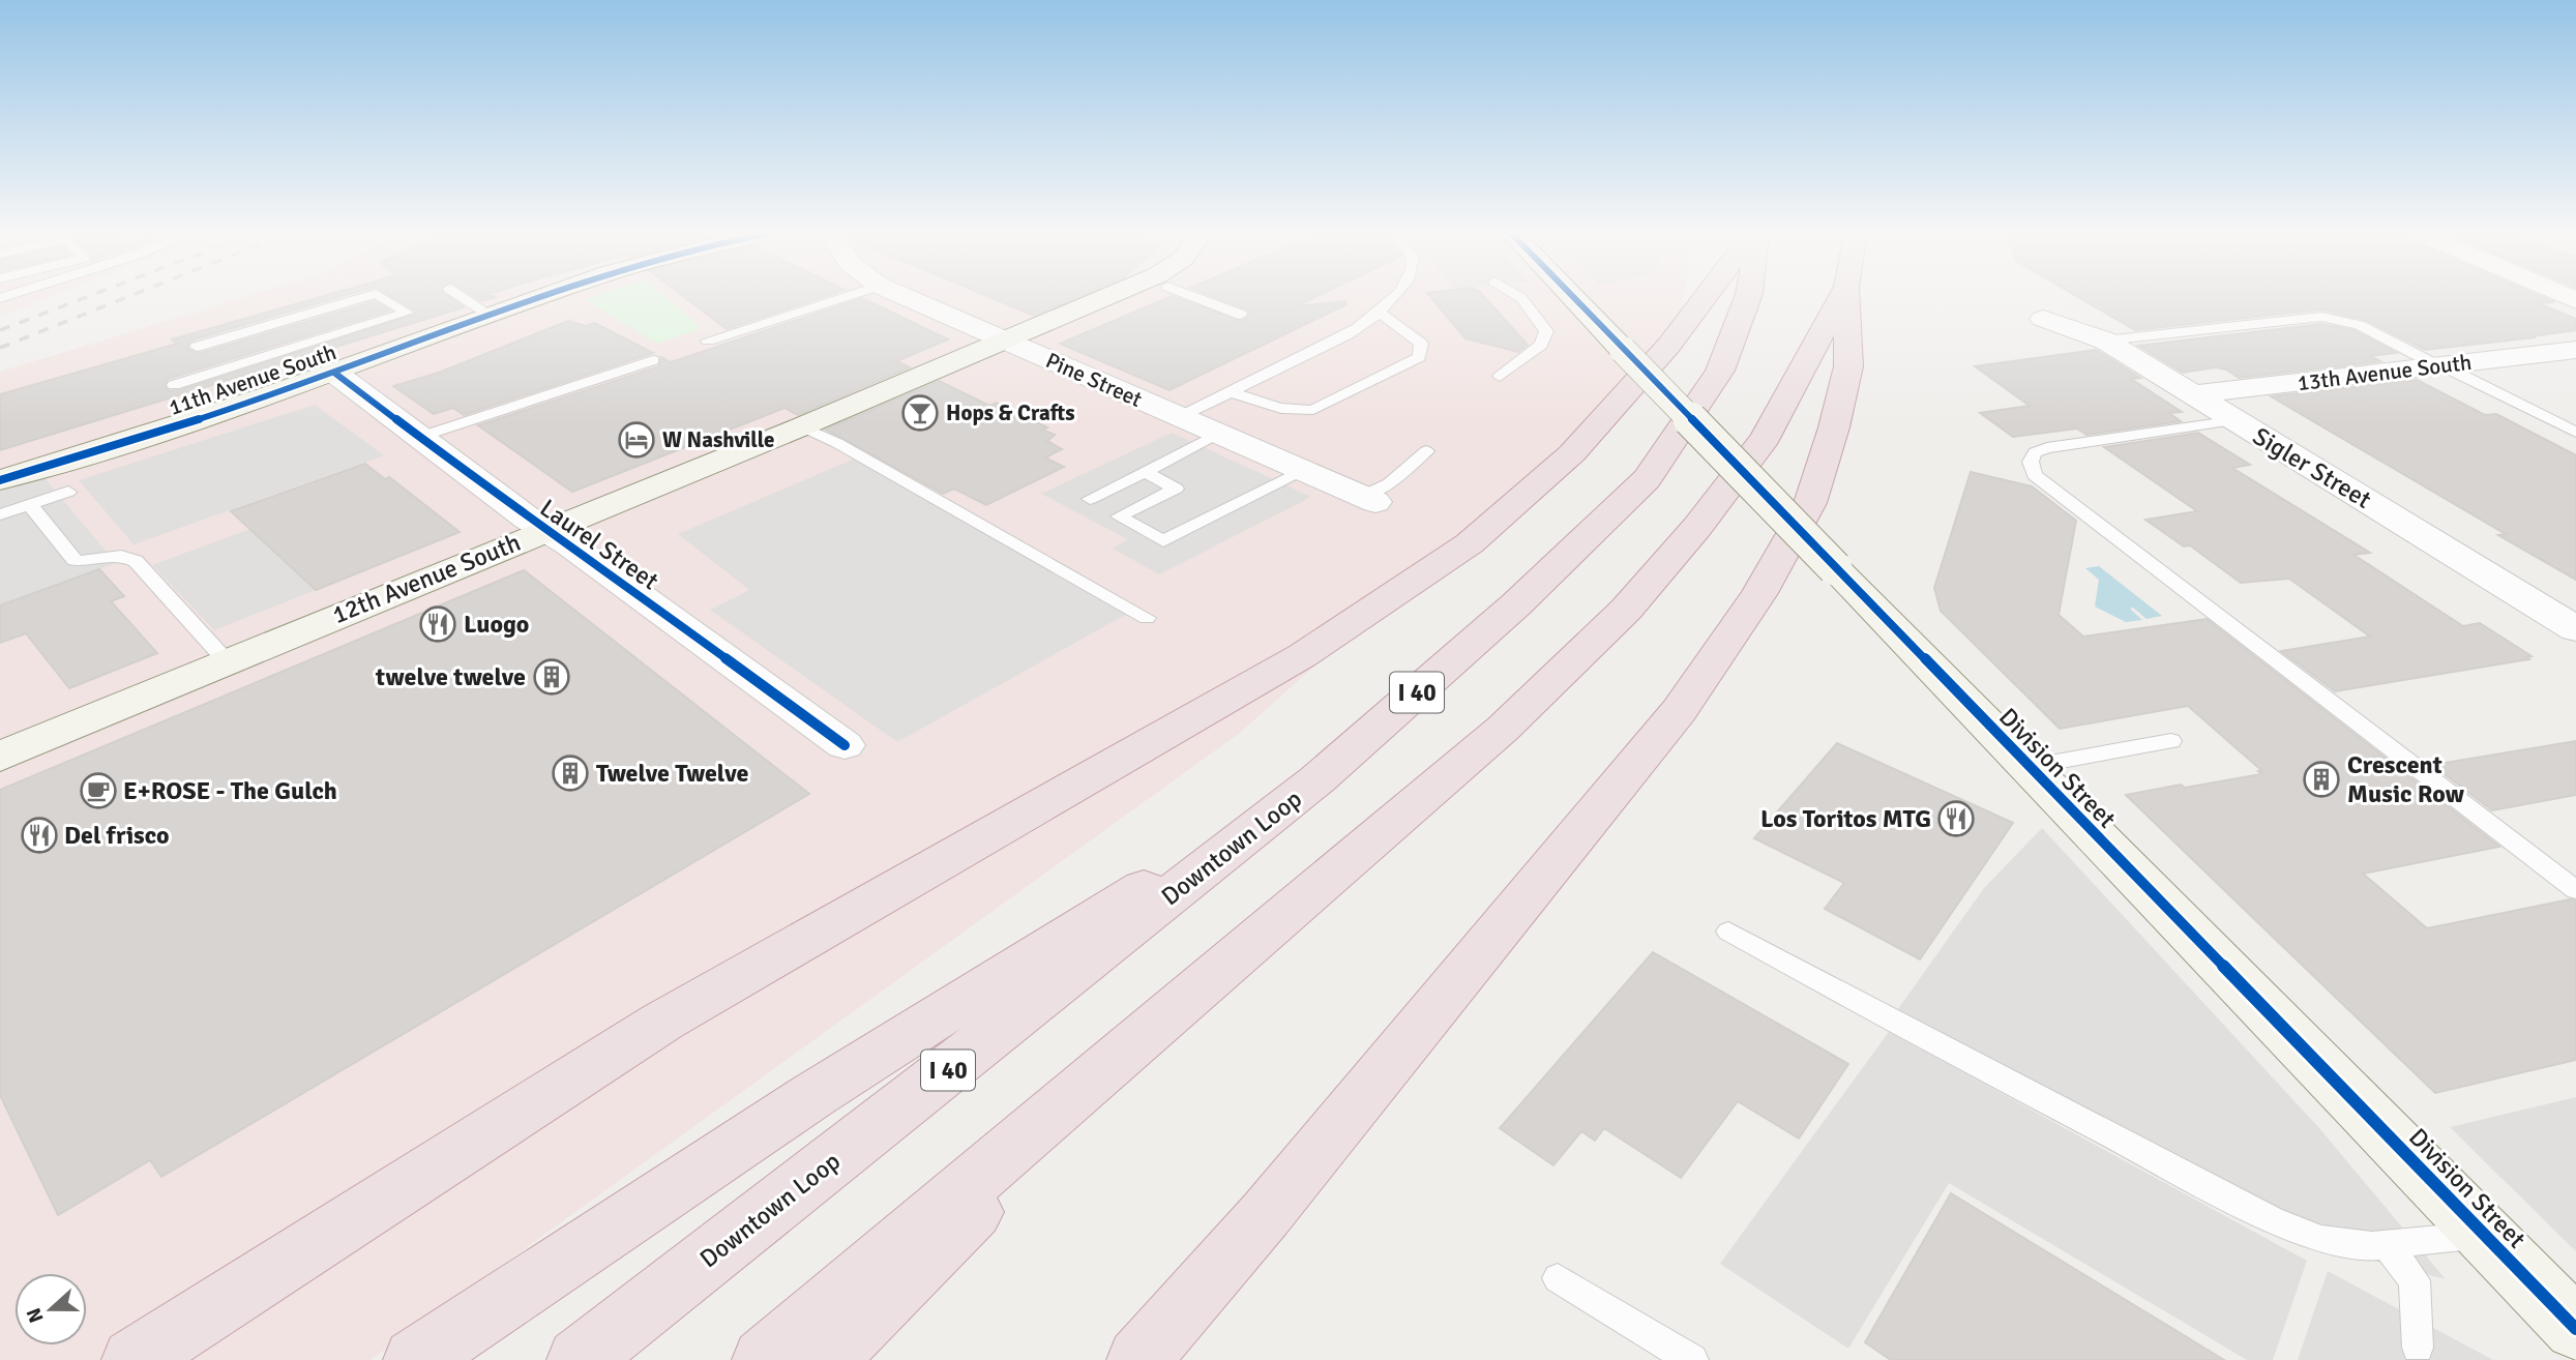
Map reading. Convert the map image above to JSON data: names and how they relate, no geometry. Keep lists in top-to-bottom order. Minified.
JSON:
{"streets":{"highway":["I 40","Downtown Loop"],"main road":["11th Avenue South","12th Avenue South","Division Street"],"street":["13th Avenue South","Pine Street","Sigler Street","Laurel Street"]},"crossings":[["13th Avenue South","Sigler Street"],["11th Avenue South","Laurel Street"],["Pine Street","12th Avenue South"],["Laurel Street","12th Avenue South"]],"places":{"bar":["Hops & Crafts"],"hotel":["W Nashville"],"restaurant":["Luogo","Los Toritos MTG","Del frisco"],"building":["twelve twelve","Twelve Twelve","Crescent Music Row"],"cafe":["E+ROSE - The Gulch"]},"north":"left"}
